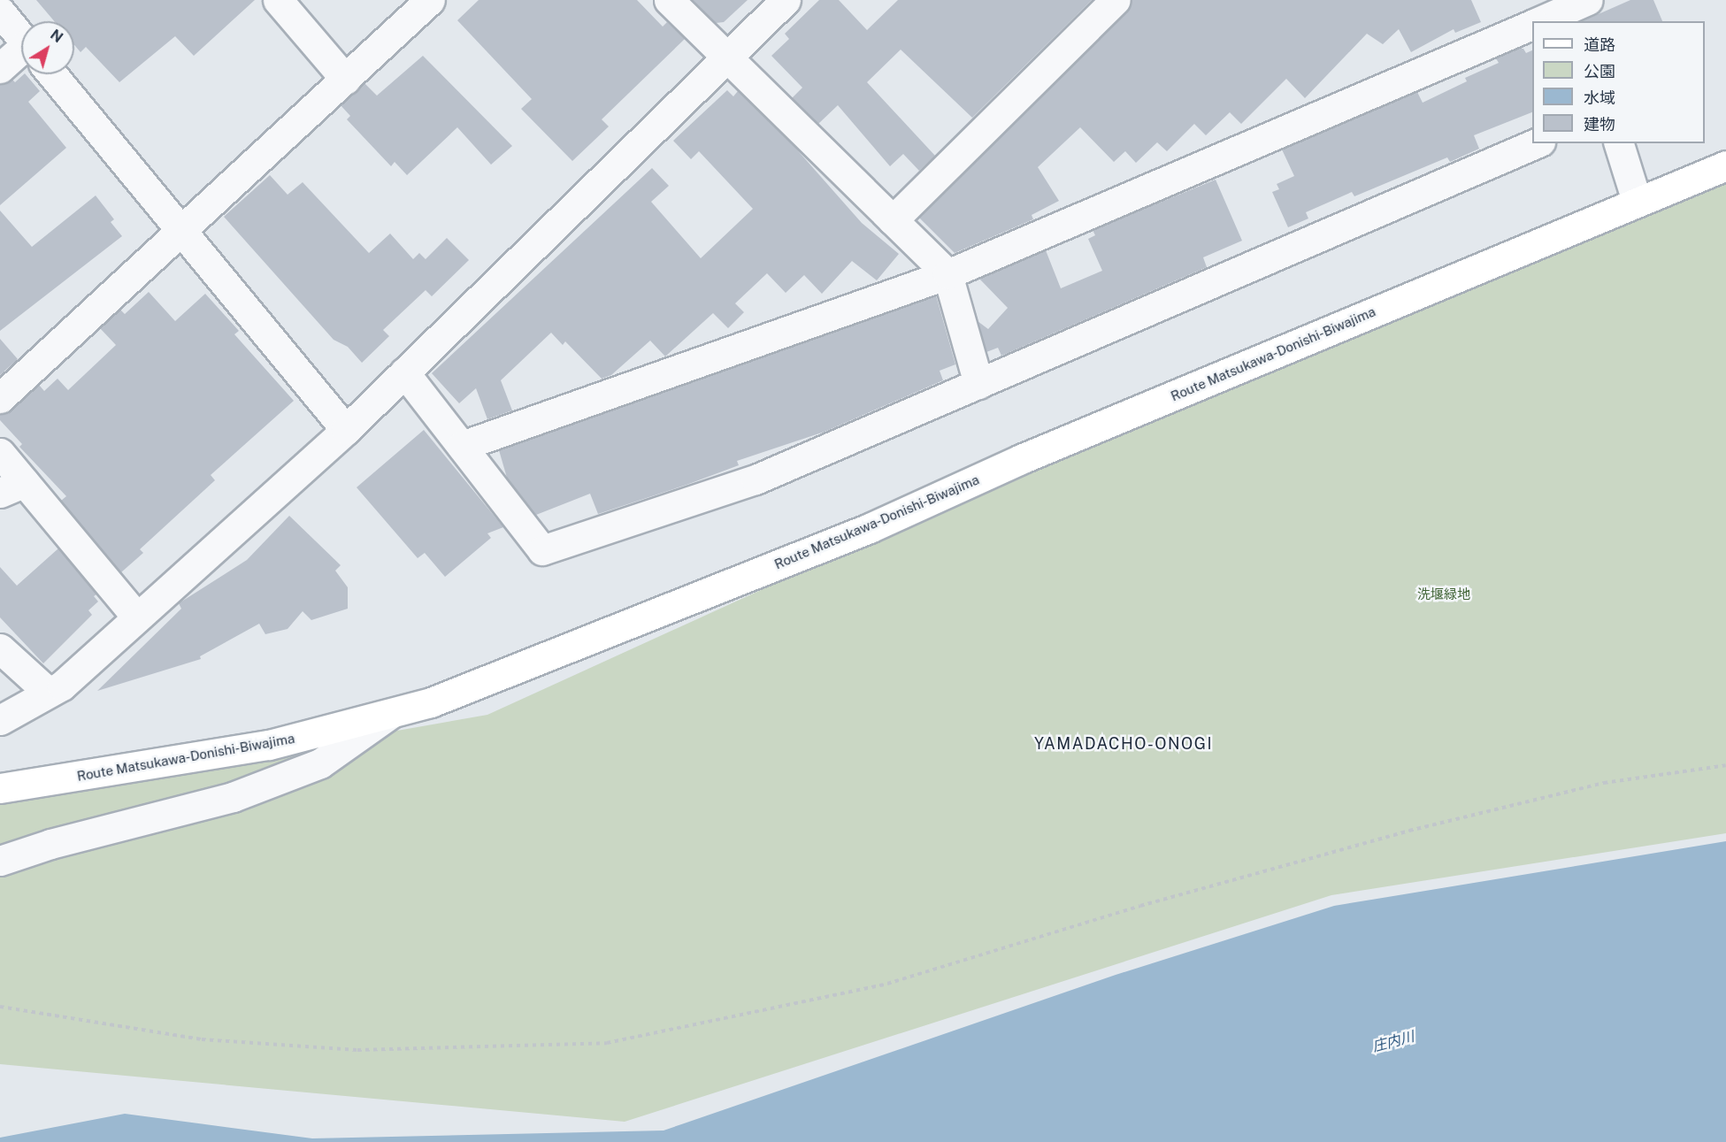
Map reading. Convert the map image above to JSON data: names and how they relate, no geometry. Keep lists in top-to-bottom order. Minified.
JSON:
{"streets":{"main road":["Route Matsukawa-Donishi-Biwajima"]},"districts":["YAMADACHO-ONOGI"],"water":["庄内川"],"parks":["洗堰緑地"],"legend":["道路","公園","水域","建物"],"north":"top right"}
